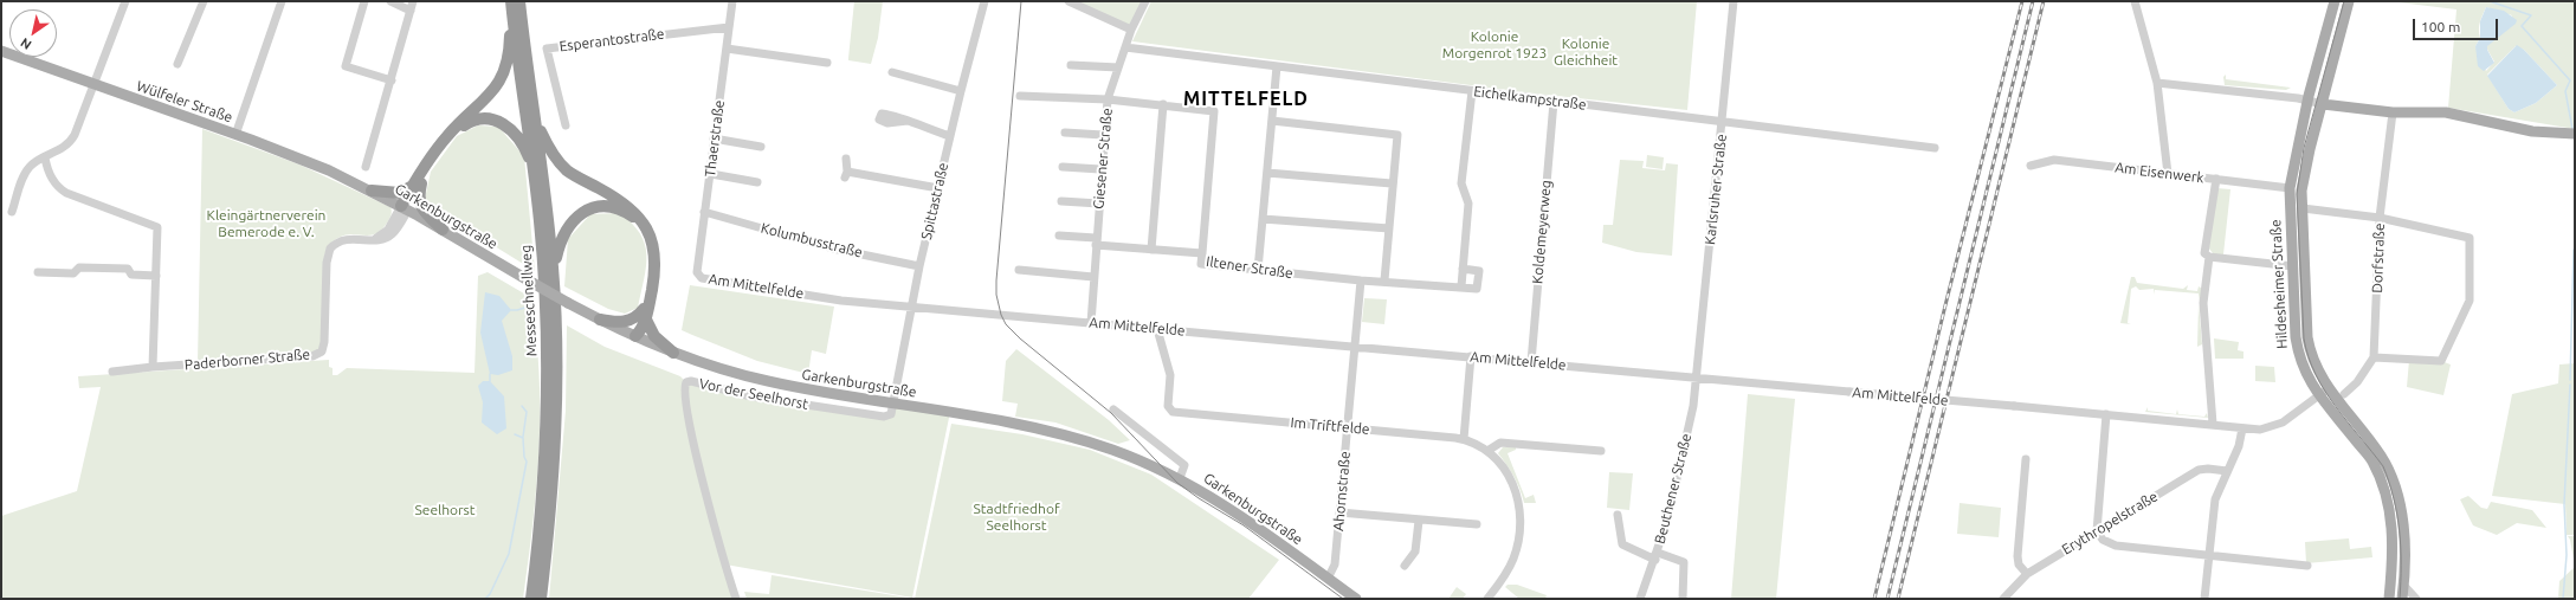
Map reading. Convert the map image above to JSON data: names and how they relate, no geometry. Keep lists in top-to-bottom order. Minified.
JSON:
{"streets":{"highway":["Messeschnellweg"],"main road":["Wülfeler Straße","Garkenburgstraße","Hildesheimer Straße"],"street":["Esperantostraße","Eichelkampstraße","Thaerstraße","Giesener Straße","Am Eisenwerk","Karlsruher Straße","Spittastraße","Koldemeyerweg","Kolumbusstraße","Dorfstraße","Iltener Straße","Am Mittelfelde","Paderborner Straße","Vor der Seelhorst","Im Triftfelde","Beuthener Straße","Ahornstraße","Erythropelstraße"]},"crossings":[["Esperantostraße","Thaerstraße"],["Eichelkampstraße","Giesener Straße"],["Eichelkampstraße","Karlsruher Straße"],["Eichelkampstraße","Koldemeyerweg"],["Wülfeler Straße","Garkenburgstraße"],["Thaerstraße","Kolumbusstraße"],["Thaerstraße","Am Mittelfelde"],["Giesener Straße","Iltener Straße"],["Giesener Straße","Am Mittelfelde"],["Am Eisenwerk","Hildesheimer Straße"],["Karlsruher Straße","Am Mittelfelde"],["Karlsruher Straße","Beuthener Straße"],["Spittastraße","Garkenburgstraße"],["Spittastraße","Kolumbusstraße"],["Spittastraße","Am Mittelfelde"],["Spittastraße","Vor der Seelhorst"],["Garkenburgstraße","Paderborner Straße"],["Garkenburgstraße","Vor der Seelhorst"],["Garkenburgstraße","Ahornstraße"],["Koldemeyerweg","Am Mittelfelde"],["Iltener Straße","Ahornstraße"],["Hildesheimer Straße","Am Mittelfelde"],["Am Mittelfelde","Im Triftfelde"],["Am Mittelfelde","Beuthener Straße"],["Am Mittelfelde","Ahornstraße"],["Im Triftfelde","Ahornstraße"]],"districts":["MITTELFELD"],"parks":["Kolonie Morgenrot 1923","Kolonie Gleichheit","Kleingärtnerverein Bemerode e. V.","Stadtfriedhof Seelhorst","Seelhorst"],"scale_bar":"100 m","north":"bottom left"}
